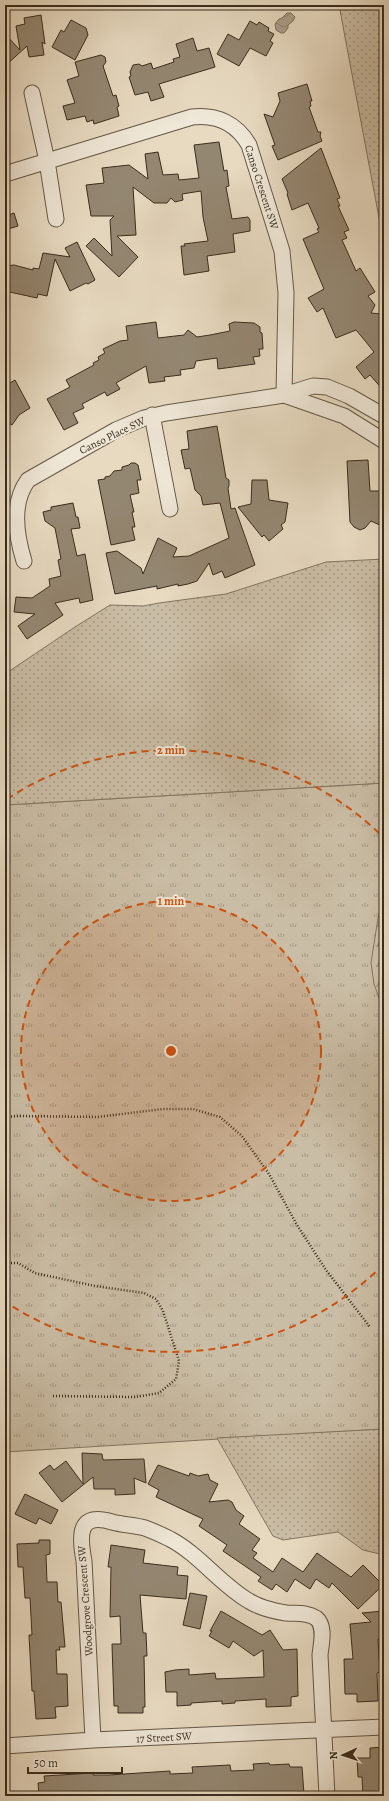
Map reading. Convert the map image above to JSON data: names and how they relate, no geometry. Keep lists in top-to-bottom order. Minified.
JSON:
{"streets":{"street":["Canso Crescent SW","Canso Place SW","Woodgrove Crescent SW","17 Street SW"]},"crossings":[["Canso Crescent SW","Canso Place SW"],["Woodgrove Crescent SW","17 Street SW"]],"scale_bar":"50 m","north":"left","rings":["2 min","1 min"]}
